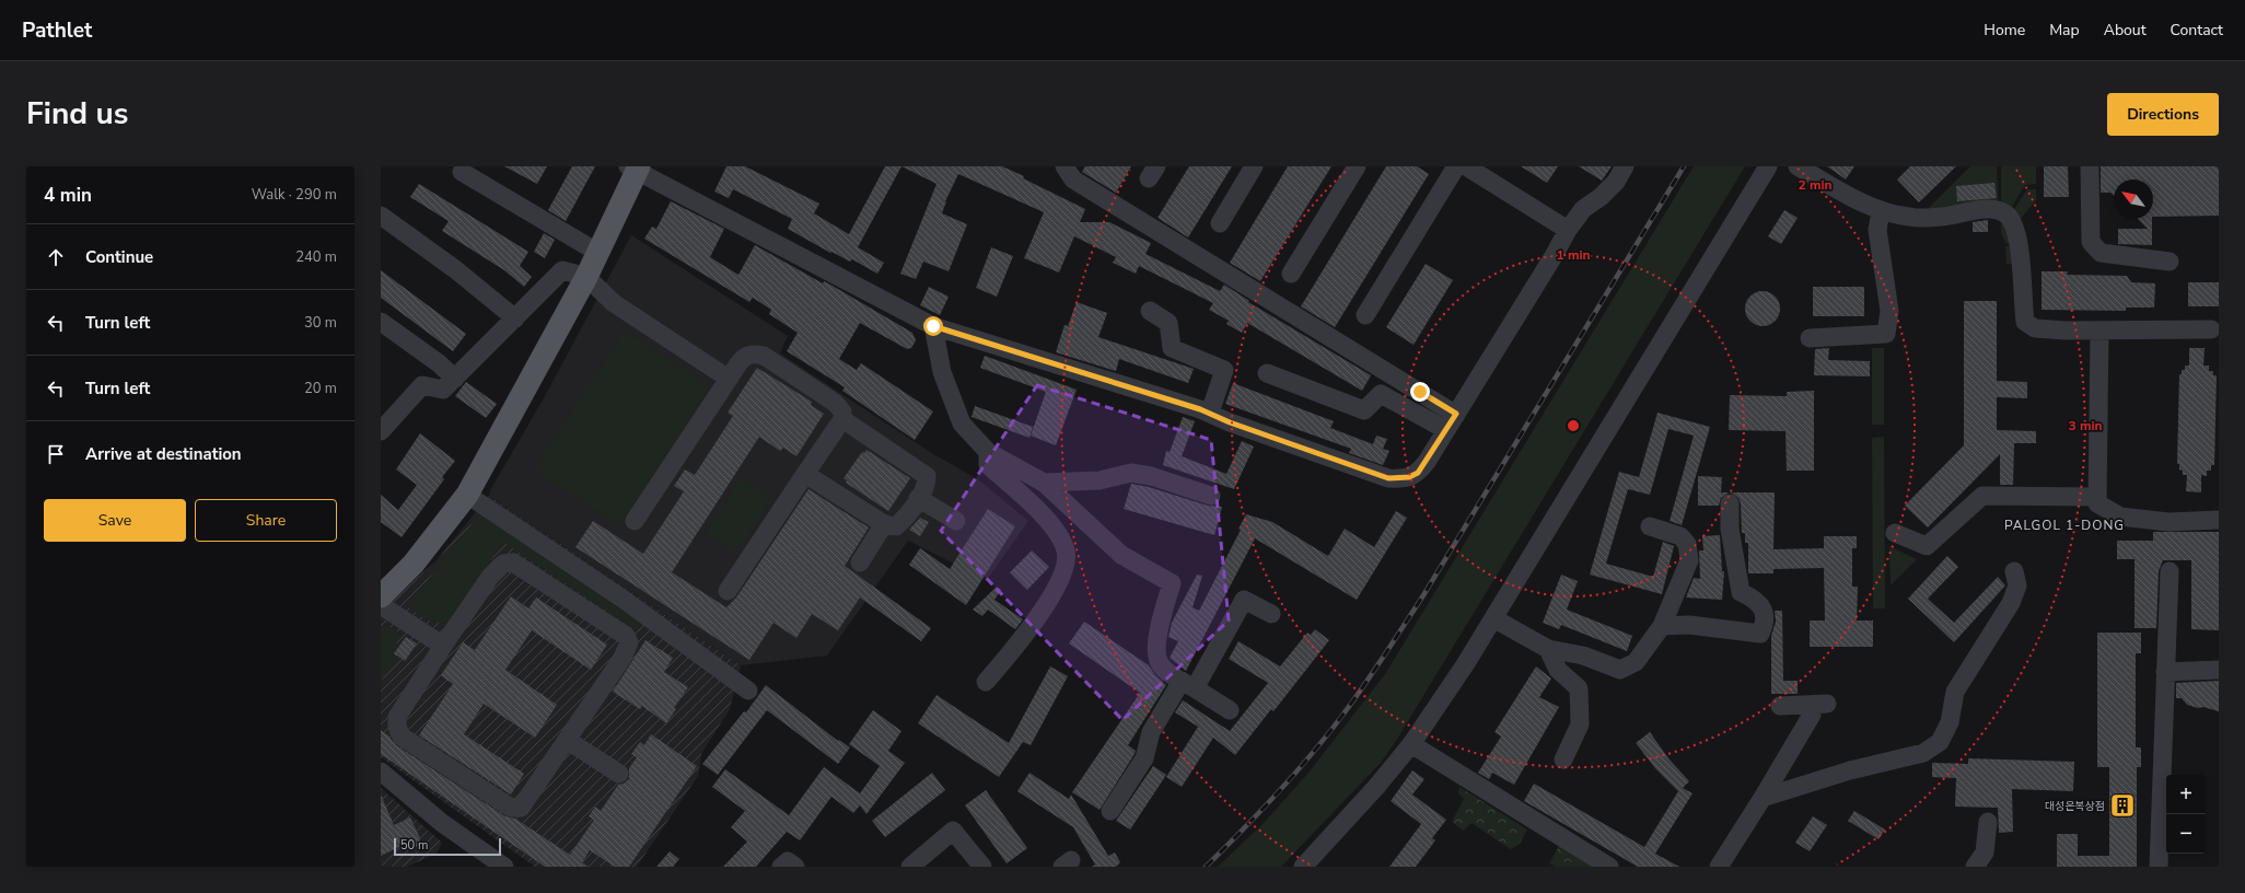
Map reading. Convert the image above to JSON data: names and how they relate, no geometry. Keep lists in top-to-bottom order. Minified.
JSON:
{"districts":["PALGOL 1-DONG"],"places":{"building":["대성은복상점"]},"scale_bar":"50 m","north":"top left","page":{"header":"Pathlet","nav":["Home","Map","About","Contact"],"title":"Find us","buttons":["Directions",["Save","Share"]],"heading":["4 min","Walk · 290 m"],"list":[["Continue","240 m"],["Turn left","30 m"],["Turn left","20 m"],"Arrive at destination"],"map_buttons":["+","−"],"scale":"50 m"},"rings":["2 min","1 min","3 min"]}
